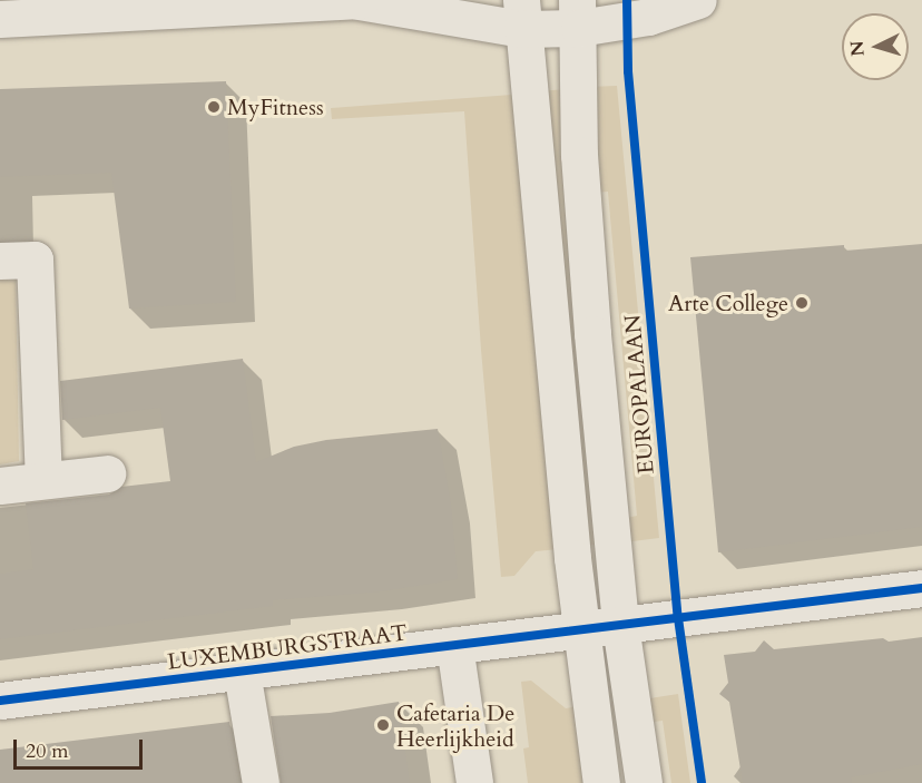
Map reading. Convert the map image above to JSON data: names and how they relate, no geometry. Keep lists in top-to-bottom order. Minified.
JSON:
{"streets":{"street":["EUROPALAAN","LUXEMBURGSTRAAT"]},"crossings":[["EUROPALAAN","LUXEMBURGSTRAAT"]],"places":["MyFitness","Arte College","Cafetaria De Heerlijkheid"],"scale_bar":"20 m","north":"left"}
